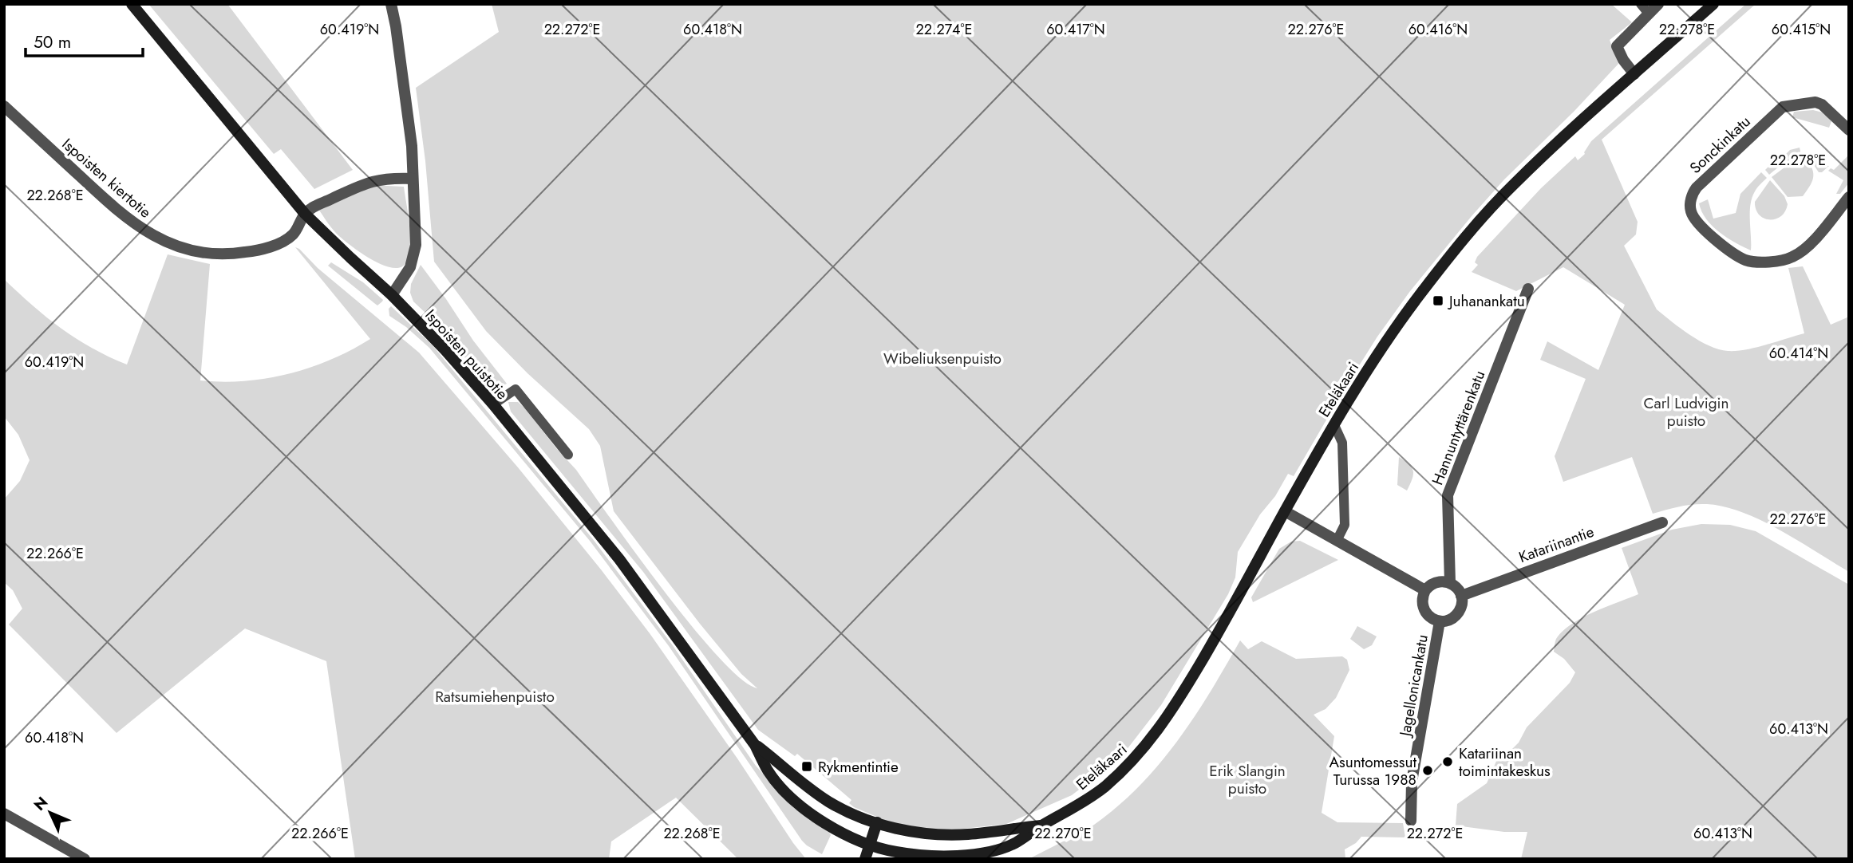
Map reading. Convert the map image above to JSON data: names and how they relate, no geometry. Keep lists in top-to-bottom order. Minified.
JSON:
{"streets":{"main road":["Ispoisten puistotie","Eteläkaari"],"street":["Sonckinkatu","Ispoisten kiertotie","Hannuntyttärenkatu","Katariinantie","Jagellonicankatu"]},"crossings":[["Ispoisten kiertotie","Ispoisten puistotie"],["Ispoisten puistotie","Eteläkaari"],["Hannuntyttärenkatu","Katariinantie"],["Hannuntyttärenkatu","Jagellonicankatu"],["Katariinantie","Jagellonicankatu"]],"parks":["Wibeliuksenpuisto","Carl Ludvigin puisto","Ratsumiehenpuisto","Erik Slangin puisto"],"places":{"transit":["Juhanankatu","Rykmentintie"],"other":["Katariinan toimintakeskus","Asuntomessut Turussa 1988"]},"scale_bar":"50 m","north":"top left","coordinates":["22.272°E","22.274°E","22.276°E","22.278°E","60.419°N","60.418°N","60.417°N","60.416°N","60.415°N","22.268°E","60.414°N","22.266°E","60.413°N","22.270°E"]}
